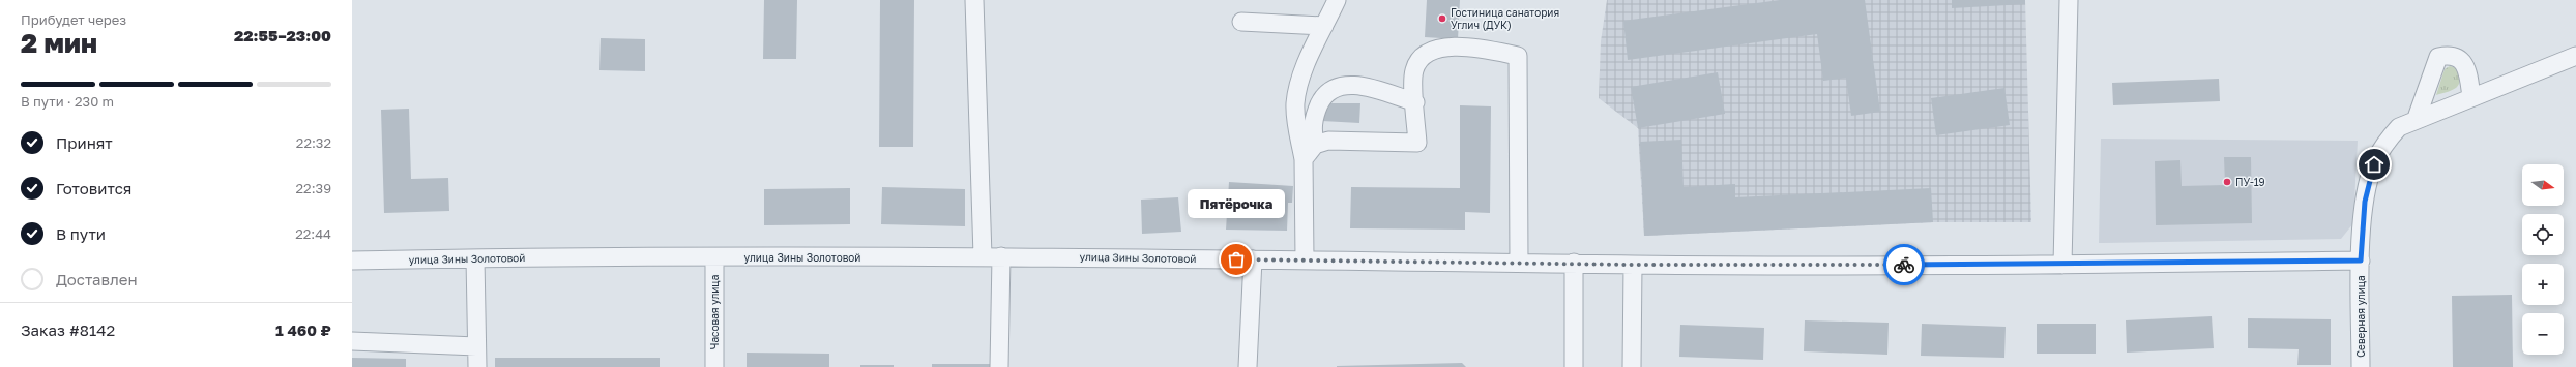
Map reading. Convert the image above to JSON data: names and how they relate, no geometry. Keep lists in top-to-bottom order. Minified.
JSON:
{"streets":{"street":["улица Зины Золотовой","Часовая улица","Северная улица"]},"crossings":[["улица Зины Золотовой","Часовая улица"],["улица Зины Золотовой","Северная улица"]],"places":["Гостиница санатория Углич (ДУК)","ПУ-19","Пятёрочка"],"north":"right","page":{"heading":["2 мин","Прибудет через","22:55–23:00"],"panel":["Заказ #8142","1 460 ₽"],"bar":"В пути · 230 m","list":[["Принят","22:32"],["Готовится","22:39"],["В пути","22:44"],"Доставлен"],"map_buttons":["+","−"],"bubble":"Пятёрочка"}}
